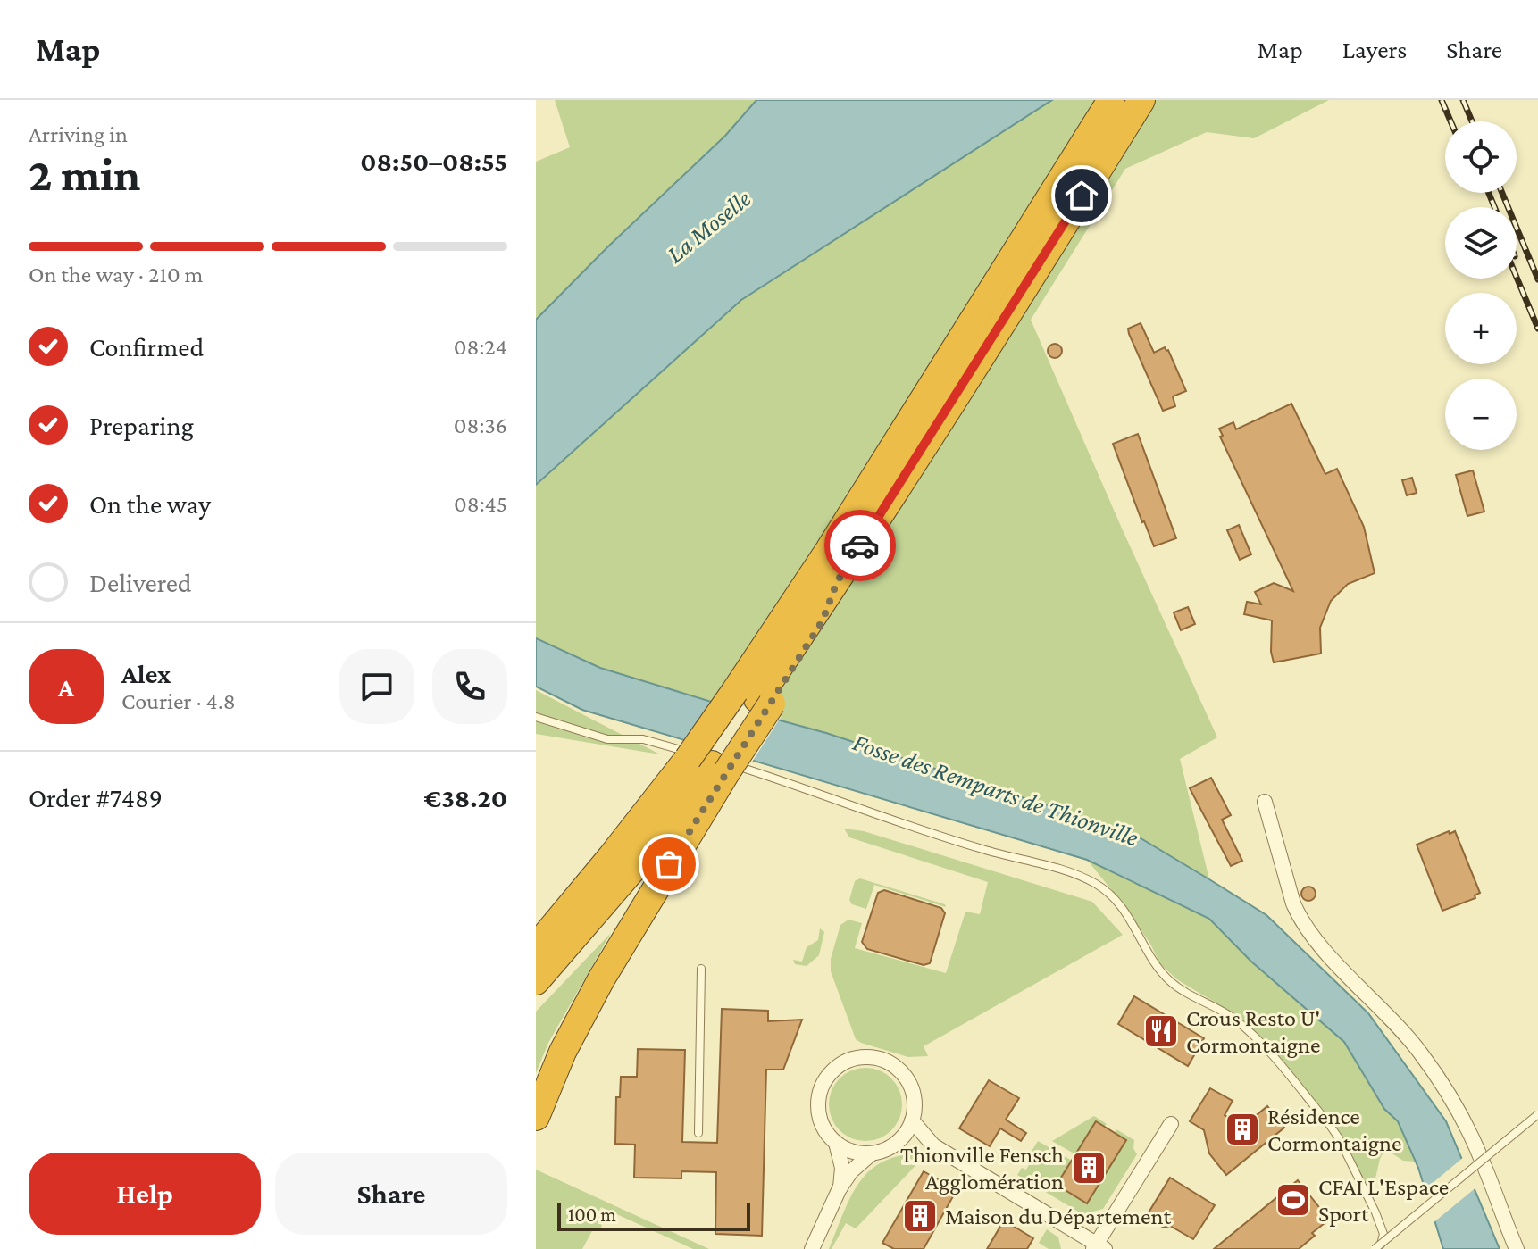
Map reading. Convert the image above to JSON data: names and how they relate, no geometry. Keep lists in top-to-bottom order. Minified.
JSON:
{"water":["La Moselle","Fosse des Remparts de Thionville"],"places":{"restaurant":["Crous Resto U' Cormontaigne"],"building":["Résidence Cormontaigne","Thionville Fensch Agglomération","Maison du Département"],"sports":["CFAI L'Espace Sport"]},"scale_bar":"100 m","page":{"header":"Map","nav":["Map","Layers","Share"],"heading":["2 min","Arriving in","08:50–08:55"],"panel":["Alex","Courier · 4.8","Order #7489","€38.20"],"map_buttons":["+","−"],"bar":"On the way · 210 m","list":[["Confirmed","08:24"],["Preparing","08:36"],["On the way","08:45"],"Delivered"],"round":"A","buttons":["Help","Share"],"scale":"100 m"}}
